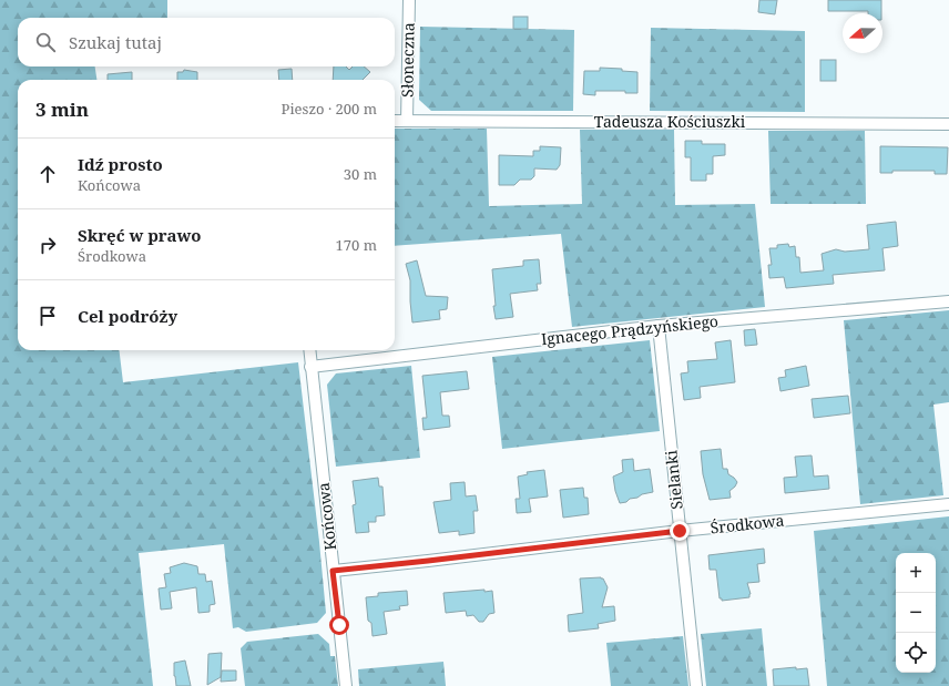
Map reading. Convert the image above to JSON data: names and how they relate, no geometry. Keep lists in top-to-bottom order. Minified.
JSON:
{"streets":{"street":["Słoneczna","Tadeusza Kościuszki","Ignacego Prądzyńskiego","Sielanki","Końcowa","Środkowa"]},"crossings":[["Słoneczna","Tadeusza Kościuszki"],["Ignacego Prądzyńskiego","Sielanki"],["Ignacego Prądzyńskiego","Końcowa"],["Sielanki","Środkowa"],["Końcowa","Środkowa"]],"north":"left","page":{"search":"Szukaj tutaj","heading":["3 min","Pieszo · 200 m"],"list":[["Idź prosto","Końcowa","30 m"],["Skręć w prawo","Środkowa","170 m"],"Cel podróży"],"map_buttons":["+","−"]}}
